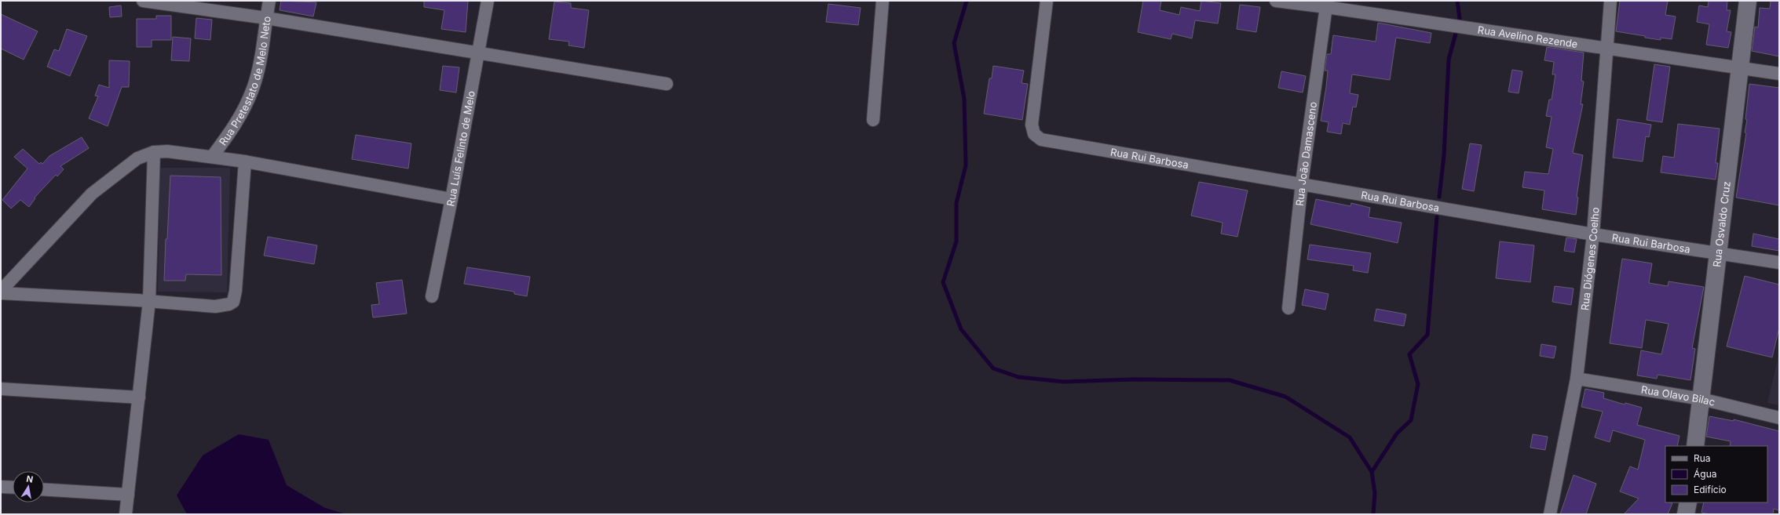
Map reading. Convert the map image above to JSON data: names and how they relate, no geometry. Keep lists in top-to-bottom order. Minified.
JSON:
{"streets":{"main road":["Rua Osvaldo Cruz"],"street":["Rua Avelino Rezende","Rua Pretestato de Melo Neto","Rua Luís Felinto de Melo","Rua João Damasceno","Rua Rui Barbosa","Rua Diógenes Coelho","Rua Olavo Bilac"]},"crossings":[["Rua Avelino Rezende","Rua João Damasceno"],["Rua Avelino Rezende","Rua Osvaldo Cruz"],["Rua Avelino Rezende","Rua Diógenes Coelho"],["Rua João Damasceno","Rua Rui Barbosa"],["Rua Rui Barbosa","Rua Osvaldo Cruz"],["Rua Rui Barbosa","Rua Diógenes Coelho"],["Rua Osvaldo Cruz","Rua Olavo Bilac"],["Rua Diógenes Coelho","Rua Olavo Bilac"]],"legend":["Rua","Água","Edifício"],"north":"top"}
